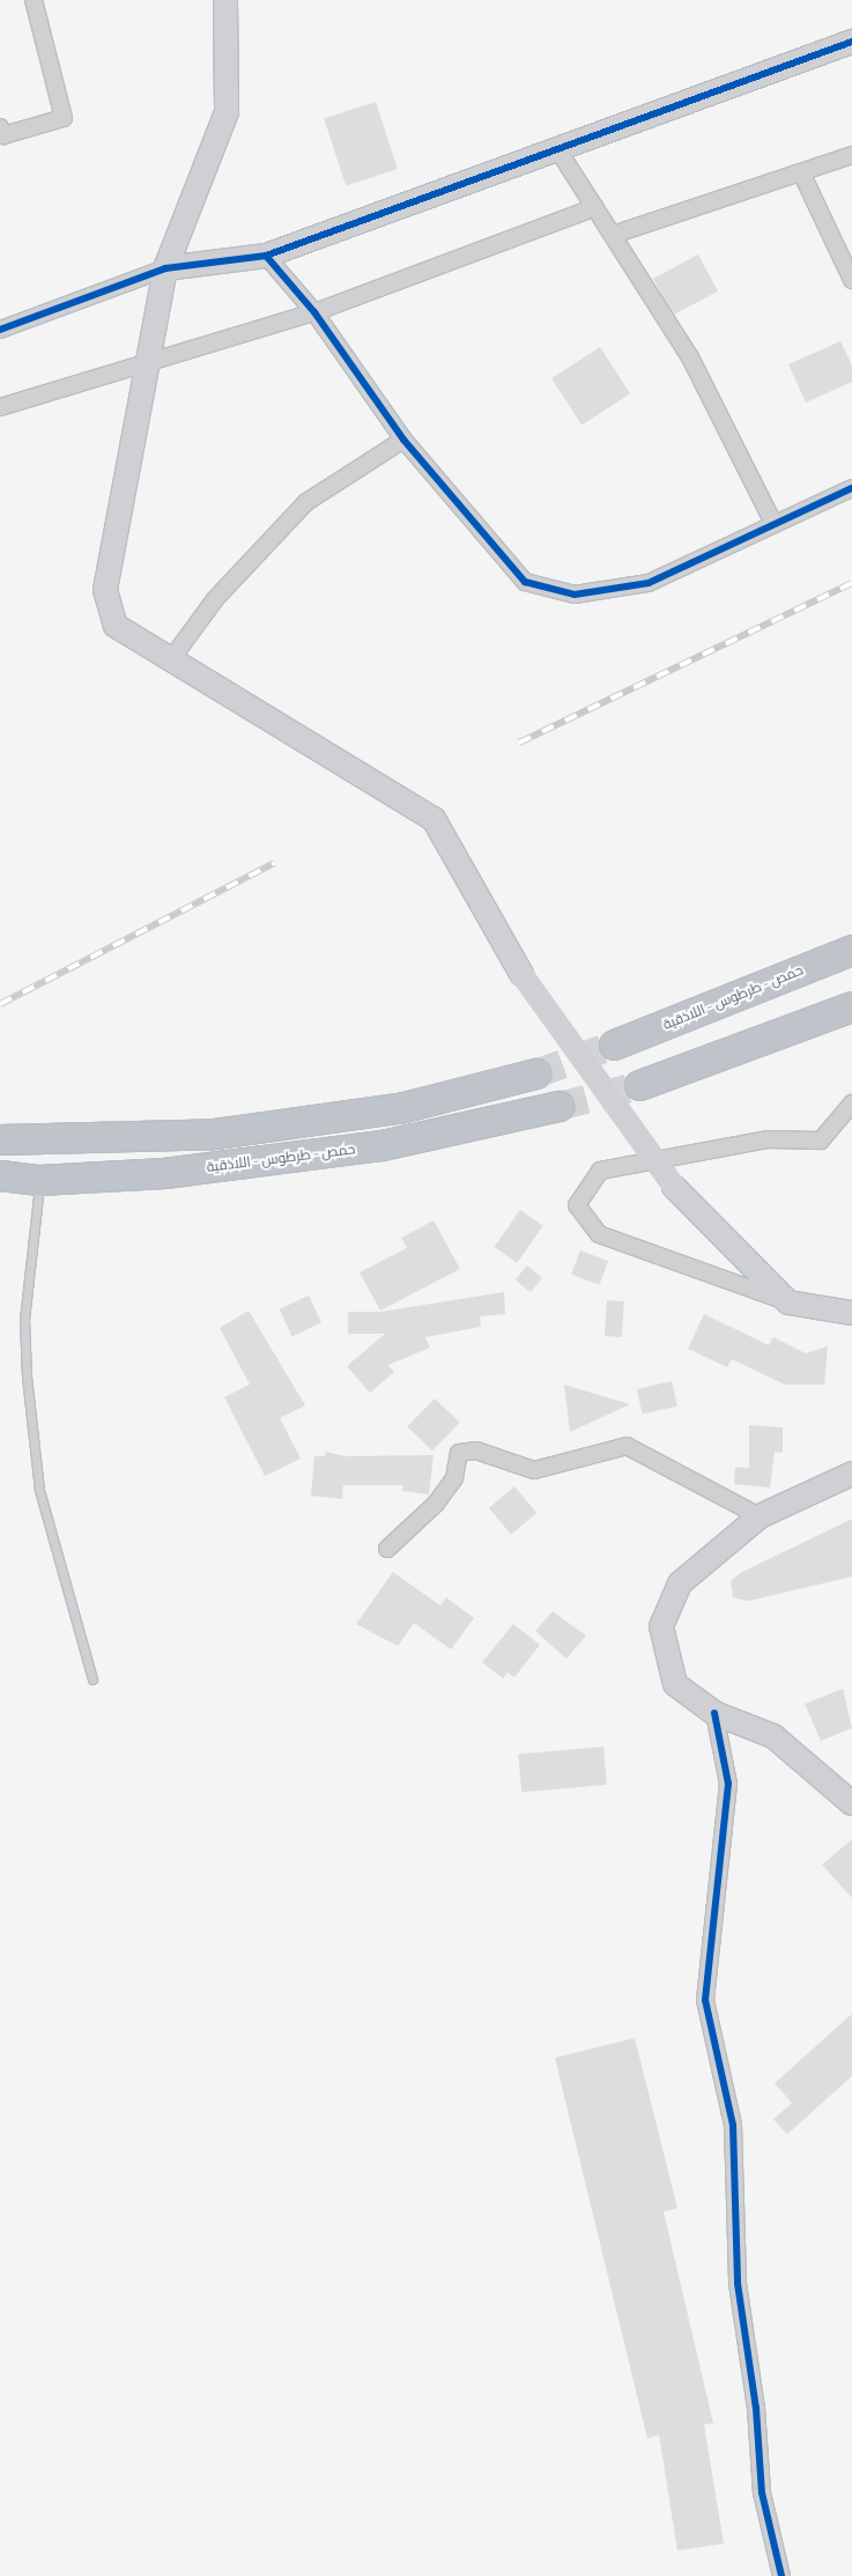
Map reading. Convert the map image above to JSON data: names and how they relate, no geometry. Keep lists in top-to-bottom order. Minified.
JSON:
{"streets":{"highway":["حمص - طرطوس - اللاذقية"]}}
